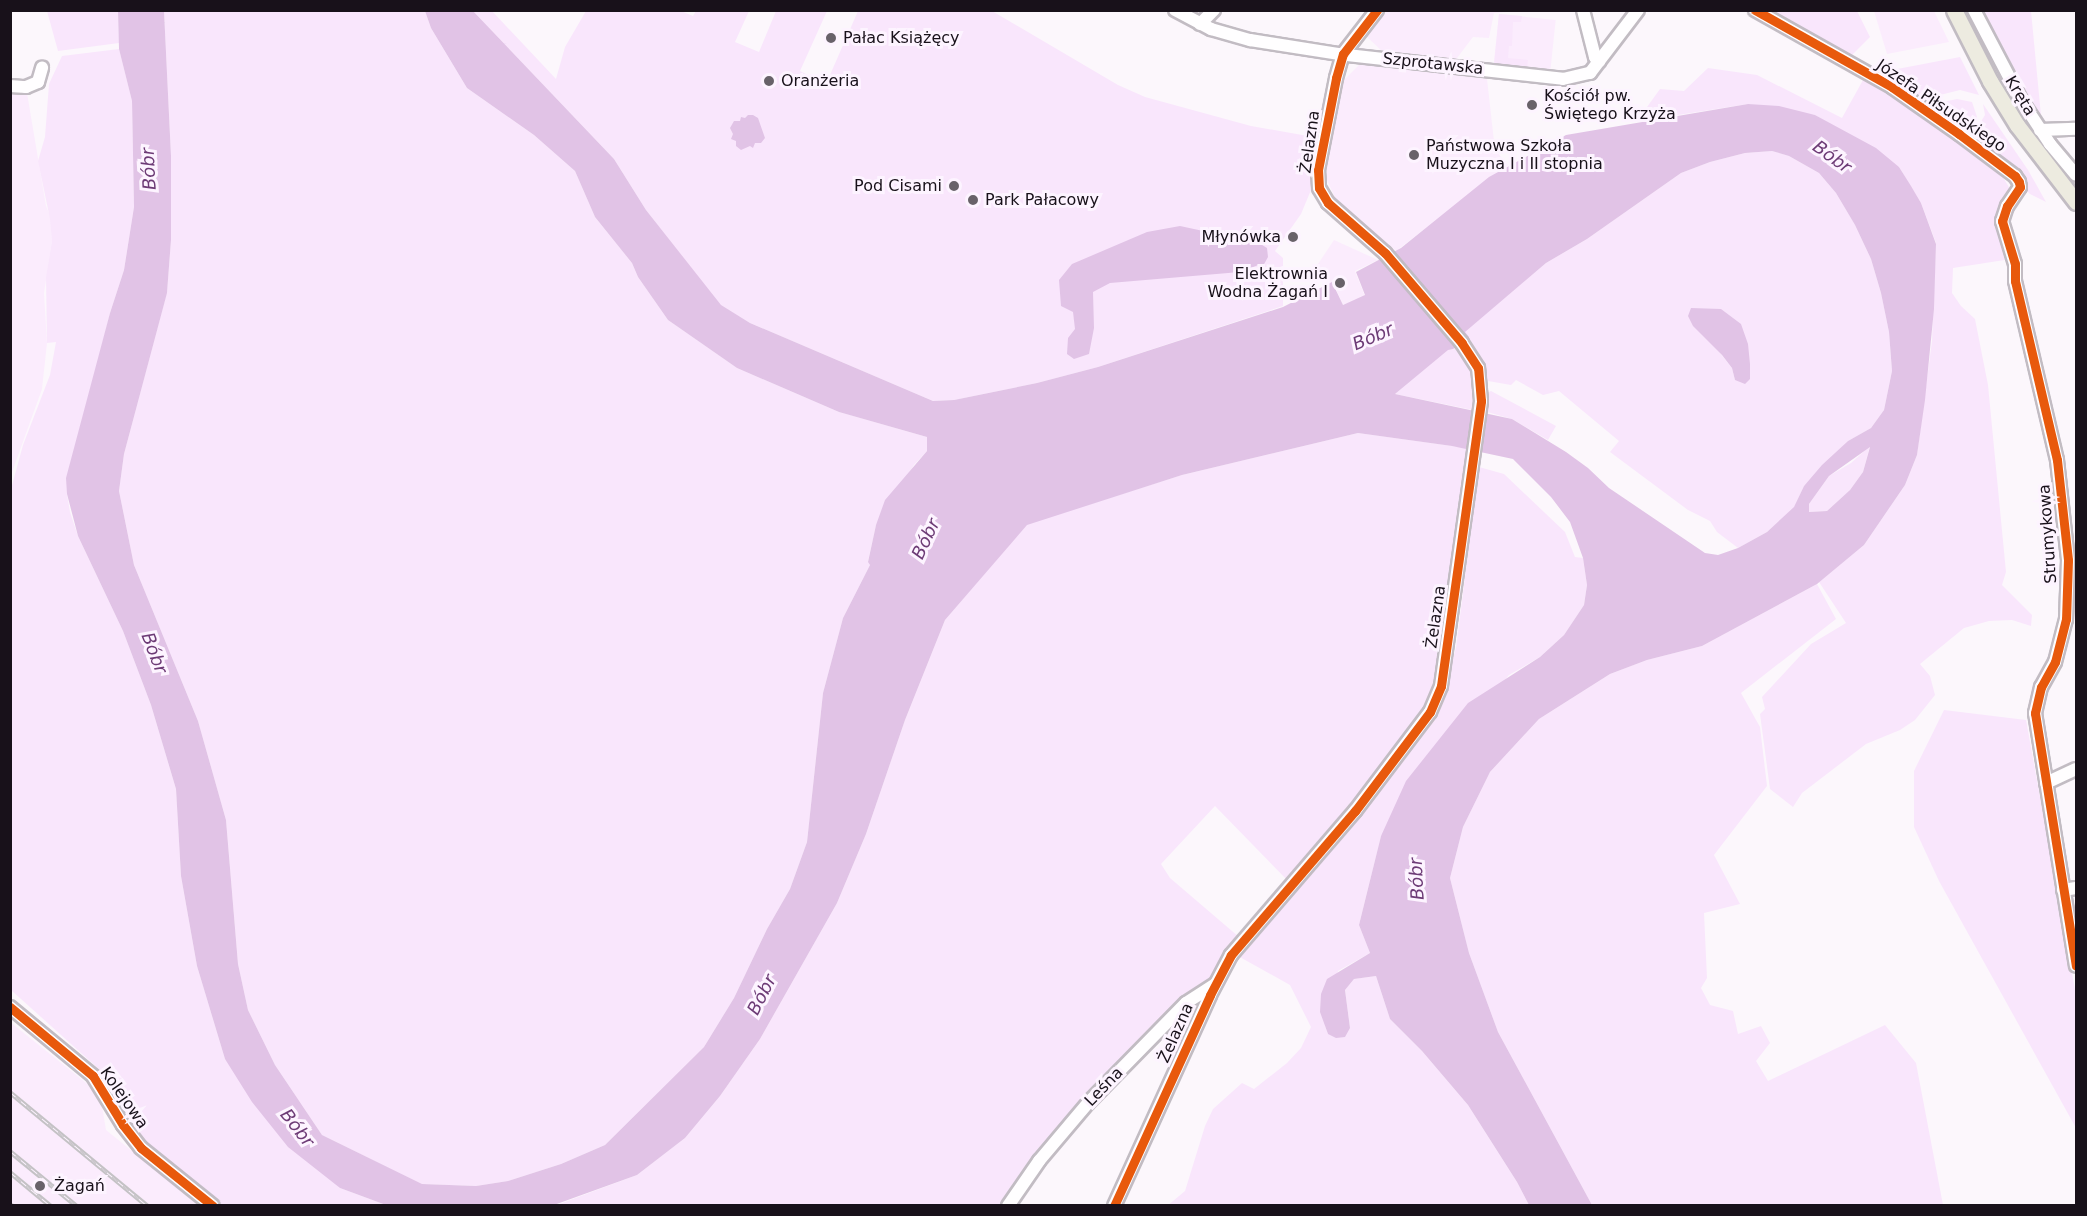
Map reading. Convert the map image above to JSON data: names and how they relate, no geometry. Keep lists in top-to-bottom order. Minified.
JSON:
{"streets":{"street":["Szprotawska","Kręta","Józefa Piłsudskiego","Żelazna","Strumykowa","Leśna","Kolejowa"]},"crossings":[["Szprotawska","Żelazna"],["Józefa Piłsudskiego","Strumykowa"],["Żelazna","Leśna"]],"water":["Bóbr"],"places":["Pałac Książęcy","Oranżeria","Kościół pw. Świętego Krzyża","Państwowa Szkoła Muzyczna I i II stopnia","Pod Cisami","Park Pałacowy","Młynówka","Elektrownia Wodna Żagań I","Żagań"]}
